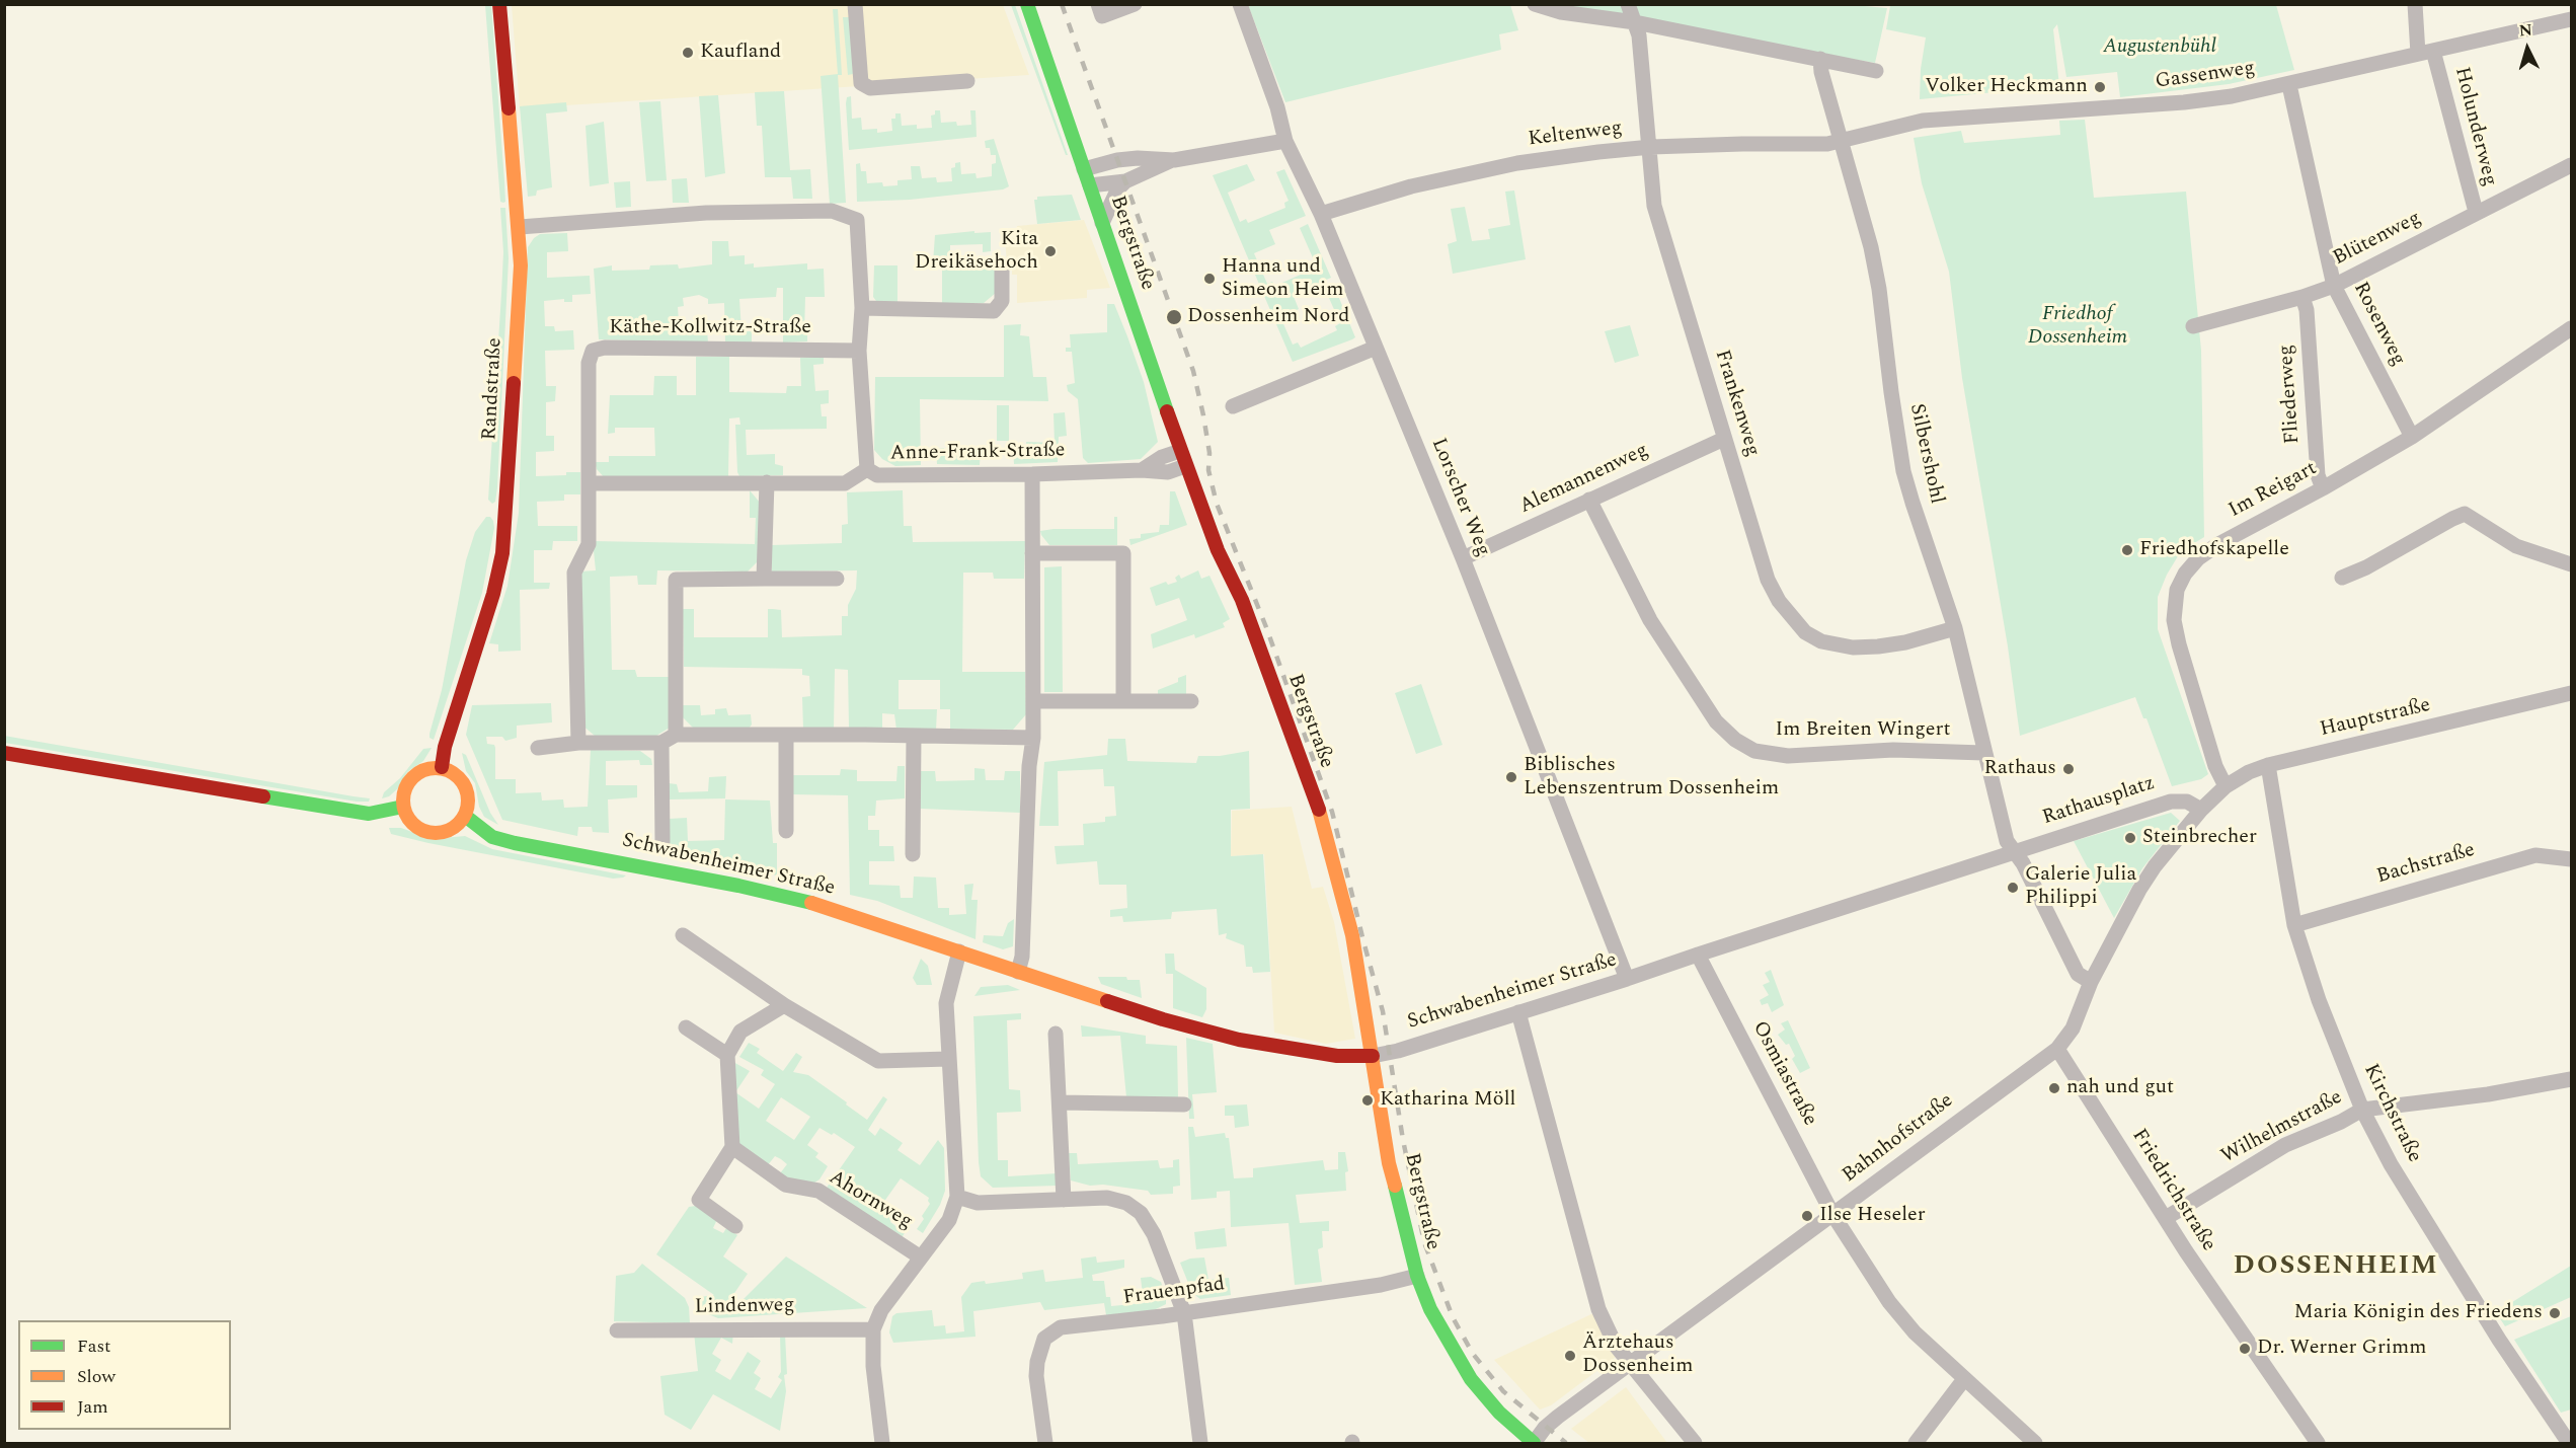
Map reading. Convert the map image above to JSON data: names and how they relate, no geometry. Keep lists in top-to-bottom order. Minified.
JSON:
{"streets":{"street":["Gassenweg","Holunderweg","Keltenweg","Blütenweg","Bergstraße","Rosenweg","Käthe-Kollwitz-Straße","Randstraße","Fliederweg","Frankenweg","Anne-Frank-Straße","Silbershohl","Alemannenweg","Im Reigart","Lorscher Weg","Hauptstraße","Im Breiten Wingert","Rathausplatz","Bachstraße","Schwabenheimer Straße","Osmiastraße","Kirchstraße","Wilhelmstraße","Bahnhofstraße","Friedrichstraße","Ahornweg","Frauenpfad","Lindenweg"]},"crossings":[["Gassenweg","Holunderweg"],["Gassenweg","Keltenweg"],["Gassenweg","Rosenweg"],["Gassenweg","Silbershohl"],["Holunderweg","Blütenweg"],["Keltenweg","Frankenweg"],["Keltenweg","Silbershohl"],["Keltenweg","Lorscher Weg"],["Blütenweg","Rosenweg"],["Blütenweg","Fliederweg"],["Bergstraße","Anne-Frank-Straße"],["Bergstraße","Schwabenheimer Straße"],["Bergstraße","Bahnhofstraße"],["Bergstraße","Frauenpfad"],["Rosenweg","Im Reigart"],["Käthe-Kollwitz-Straße","Anne-Frank-Straße"],["Randstraße","Anne-Frank-Straße"],["Randstraße","Schwabenheimer Straße"],["Fliederweg","Im Reigart"],["Frankenweg","Silbershohl"],["Frankenweg","Alemannenweg"],["Silbershohl","Im Breiten Wingert"],["Silbershohl","Rathausplatz"],["Silbershohl","Schwabenheimer Straße"],["Alemannenweg","Lorscher Weg"],["Alemannenweg","Im Breiten Wingert"],["Im Reigart","Hauptstraße"],["Lorscher Weg","Schwabenheimer Straße"],["Hauptstraße","Rathausplatz"],["Hauptstraße","Kirchstraße"],["Rathausplatz","Schwabenheimer Straße"],["Bachstraße","Kirchstraße"],["Schwabenheimer Straße","Osmiastraße"],["Osmiastraße","Bahnhofstraße"],["Kirchstraße","Wilhelmstraße"],["Wilhelmstraße","Friedrichstraße"],["Bahnhofstraße","Friedrichstraße"]],"districts":["DOSSENHEIM"],"parks":["Augustenbühl","Friedhof Dossenheim"],"places":["Kaufland","Volker Heckmann","Kita Dreikäsehoch","Hanna und Simeon Heim","Dossenheim Nord","Friedhofskapelle","Rathaus","Biblisches Lebenszentrum Dossenheim","Steinbrecher","Galerie Julia Philippi","nah und gut","Katharina Möll","Ilse Heseler","Maria Königin des Friedens","Dr. Werner Grimm","Ärztehaus Dossenheim"],"legend":["Fast","Slow","Jam"],"north":"top"}
